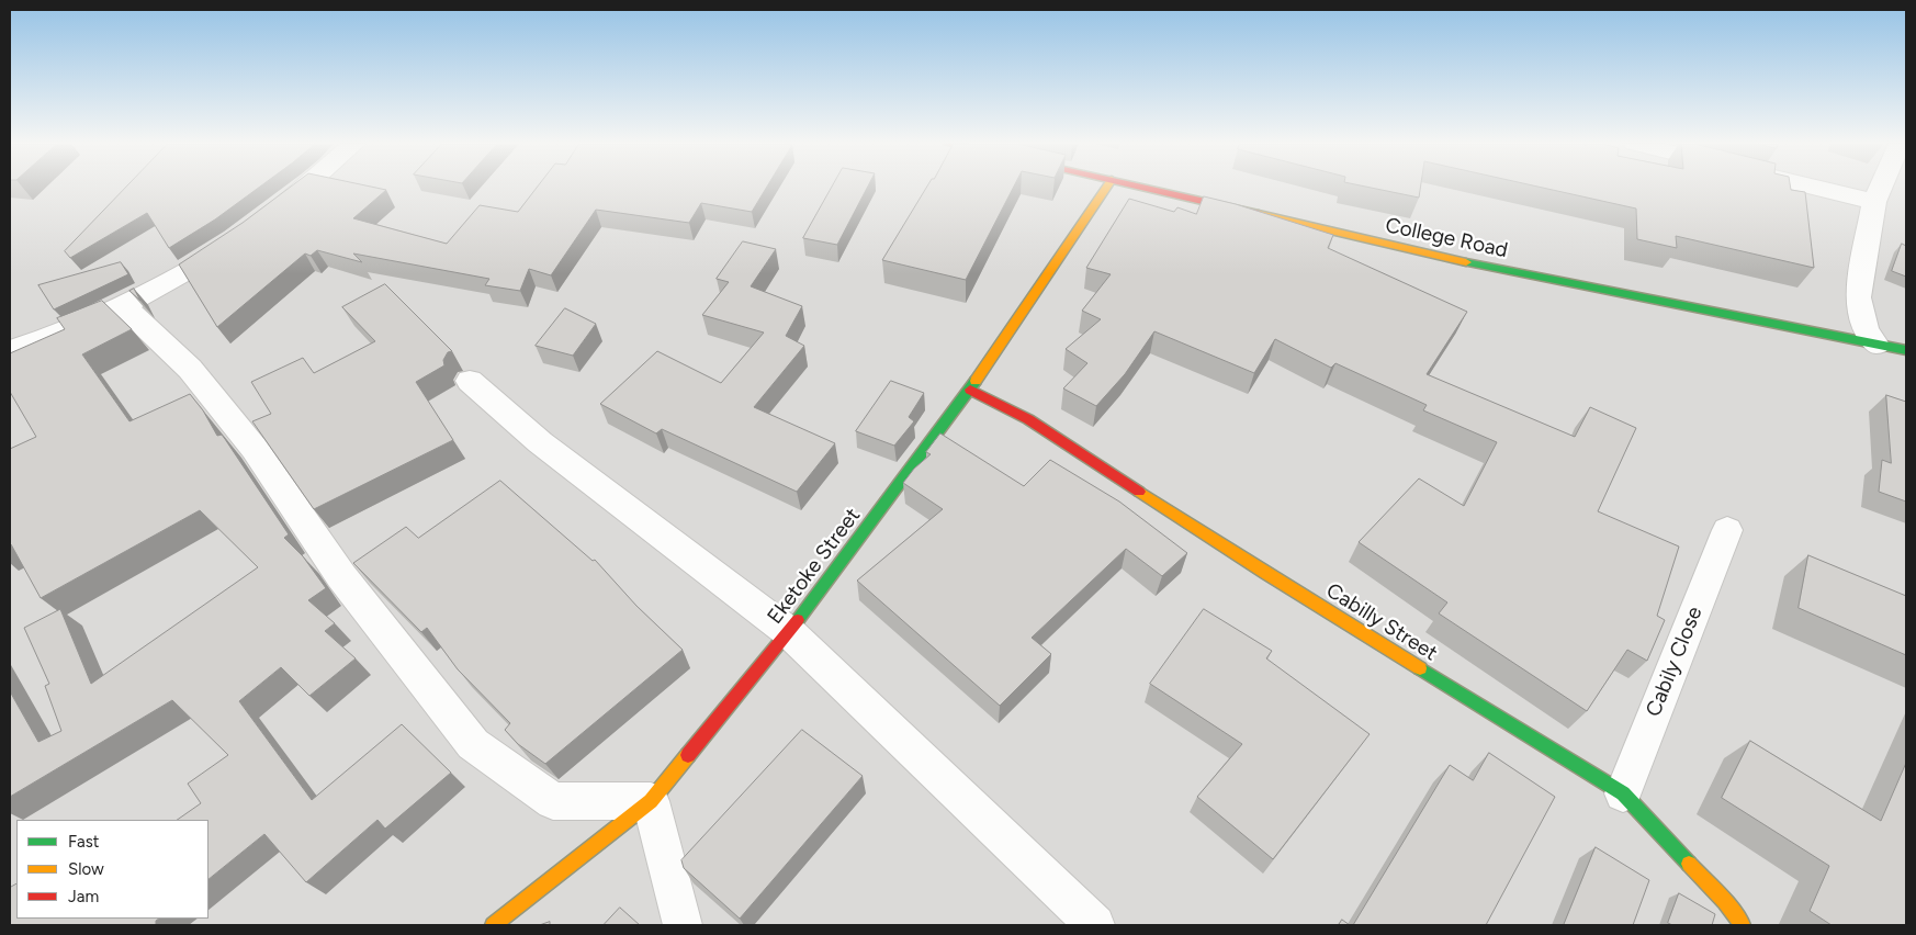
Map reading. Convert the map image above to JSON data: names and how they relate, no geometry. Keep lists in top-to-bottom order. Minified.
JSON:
{"streets":{"street":["College Road","Eketoke Street","Cabilly Street","Cabily Close"]},"crossings":[["Eketoke Street","Cabilly Street"],["Cabilly Street","Cabily Close"]],"legend":["Fast","Slow","Jam"]}
